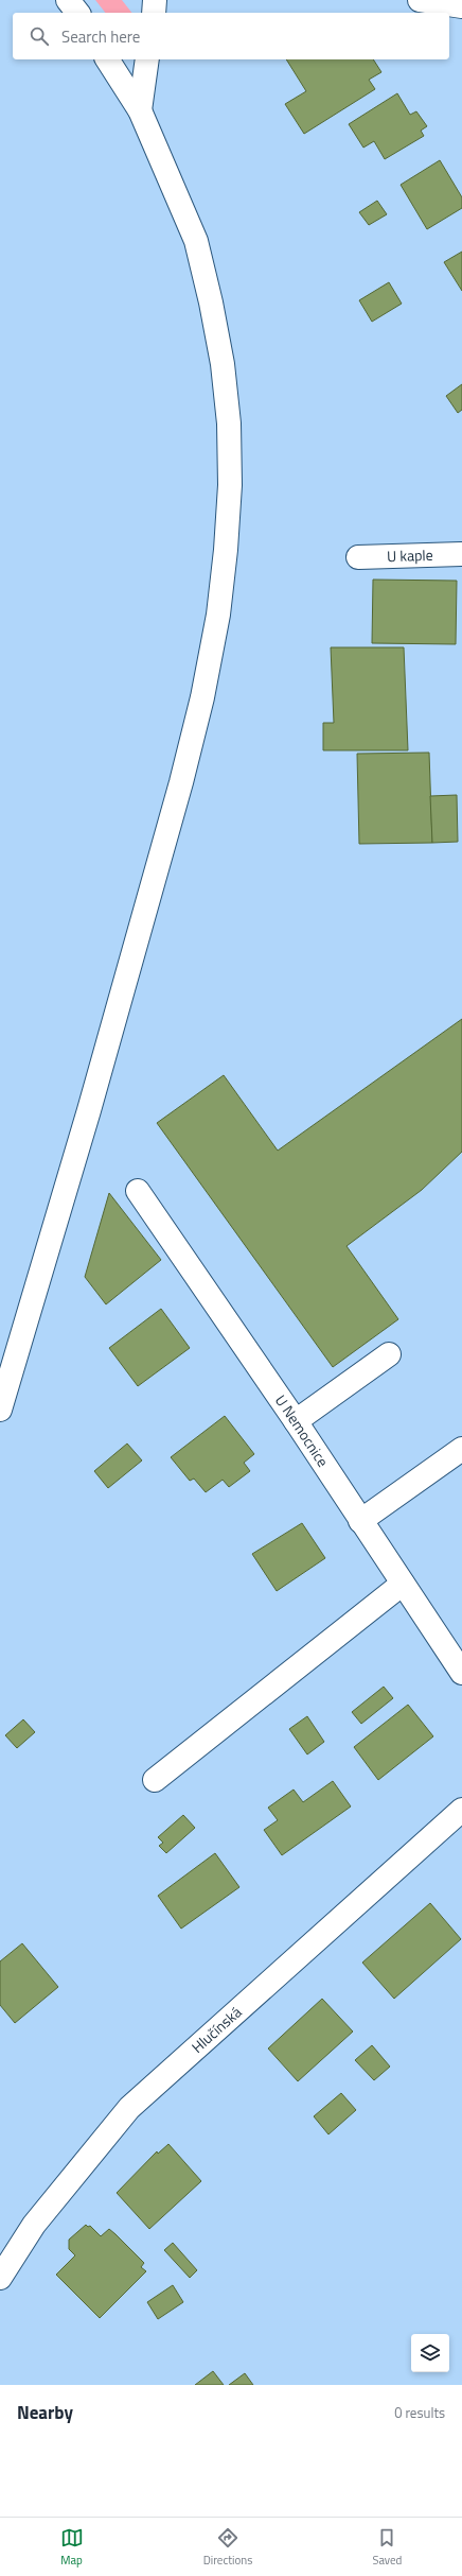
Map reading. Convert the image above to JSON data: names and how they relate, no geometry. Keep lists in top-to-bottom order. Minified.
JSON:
{"streets":{"main road":["U kaple","U Nemocnice","Hlučínská"]},"page":{"search":"Search here","heading":["Nearby","0 results"],"nav":["Map","Directions","Saved"]}}
